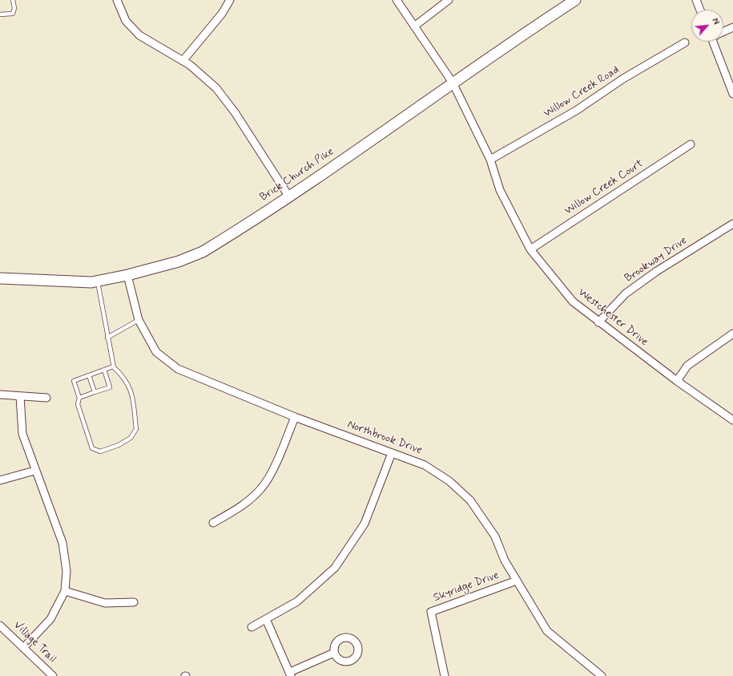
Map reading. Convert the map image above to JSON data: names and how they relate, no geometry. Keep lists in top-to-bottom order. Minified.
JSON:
{"streets":{"main road":["Brick Church Pike"],"street":["Willow Creek Road","Willow Creek Court","Brookway Drive","Westchester Drive","Northbrook Drive","Skyridge Drive","Village Trail"]},"crossings":[["Willow Creek Road","Westchester Drive"],["Brick Church Pike","Westchester Drive"],["Brick Church Pike","Northbrook Drive"],["Willow Creek Court","Westchester Drive"],["Brookway Drive","Westchester Drive"],["Northbrook Drive","Skyridge Drive"]],"north":"top right"}
